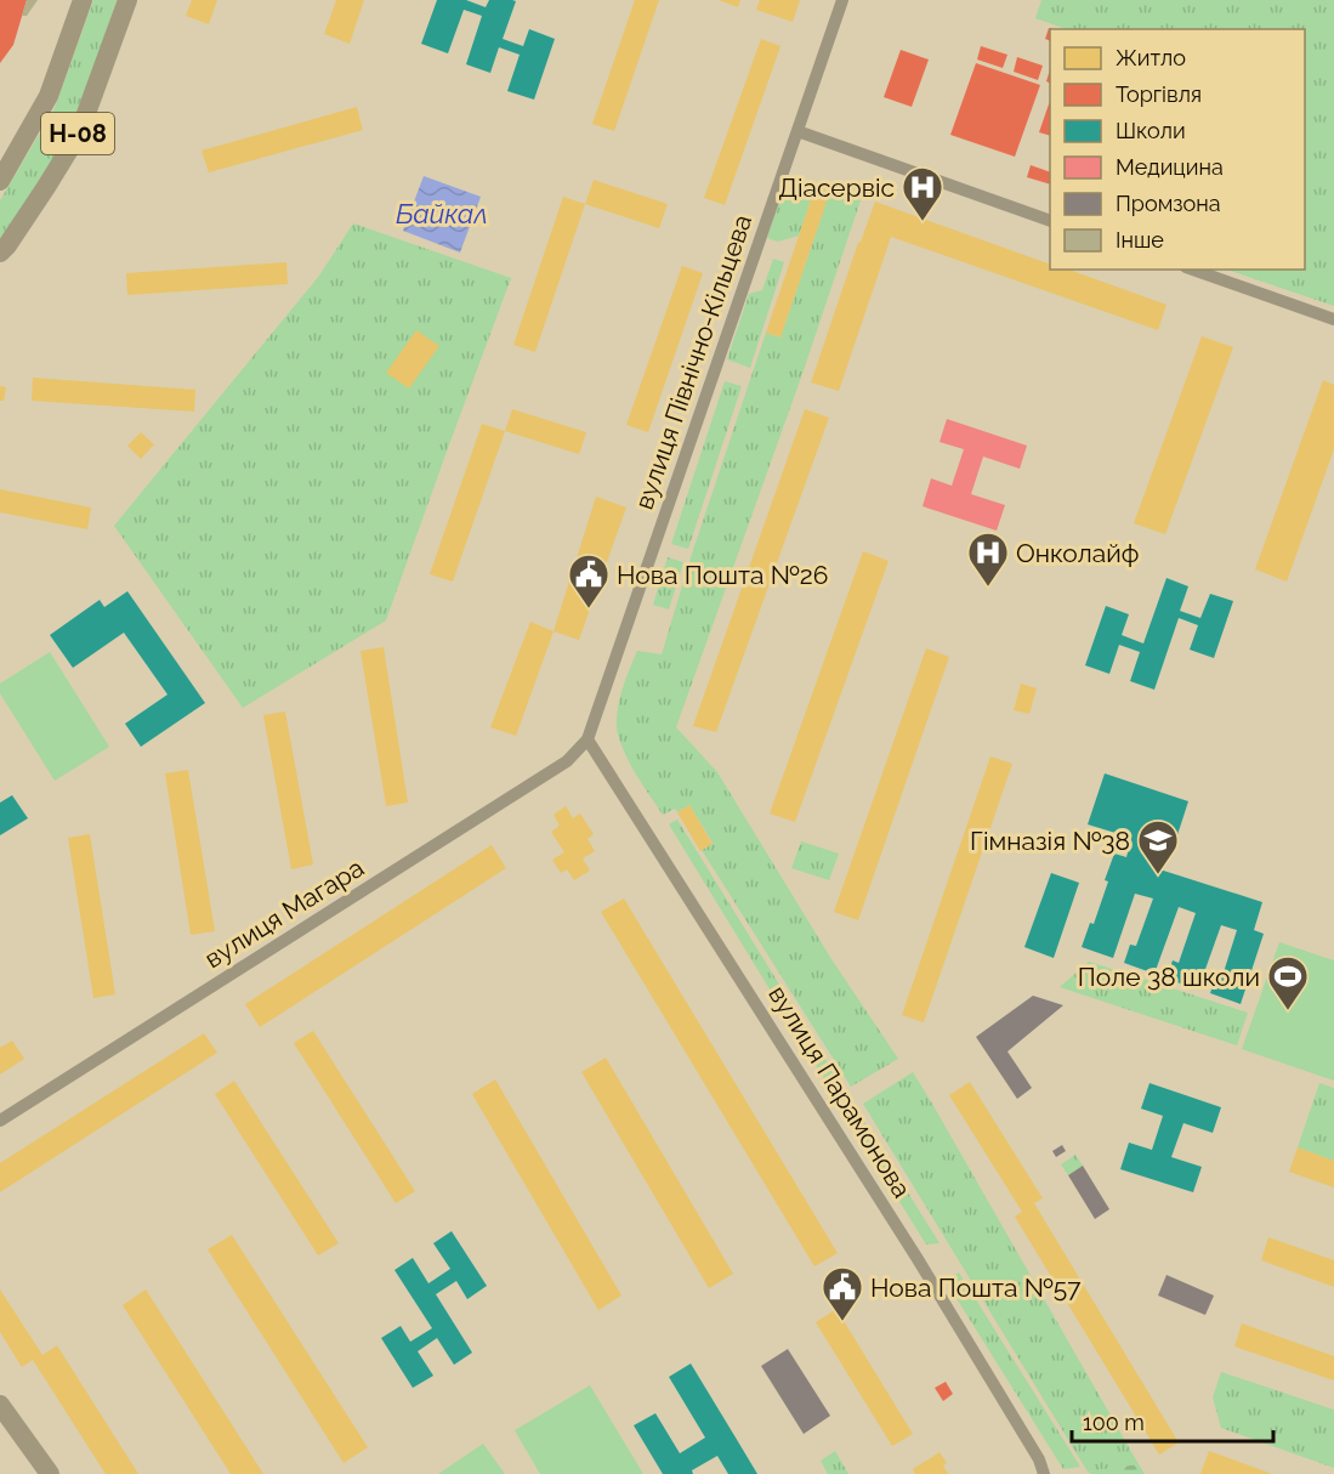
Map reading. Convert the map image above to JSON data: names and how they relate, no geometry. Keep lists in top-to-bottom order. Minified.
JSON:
{"streets":{"main road":["Н-08"],"street":["вулиця Північно-Кільцева","вулиця Магара","вулиця Парамонова"]},"crossings":[["вулиця Північно-Кільцева","вулиця Магара"],["вулиця Північно-Кільцева","вулиця Парамонова"],["вулиця Магара","вулиця Парамонова"]],"water":["Байкал"],"places":{"hospital":["Діасервіс","Онколайф"],"public building":["Нова Пошта №26","Нова Пошта №57"],"school or university":["Гімназія №38"],"sports":["Поле 38 школи"]},"legend":["Житло","Торгівля","Школи","Медицина","Промзона","Інше"],"scale_bar":"100 m"}
